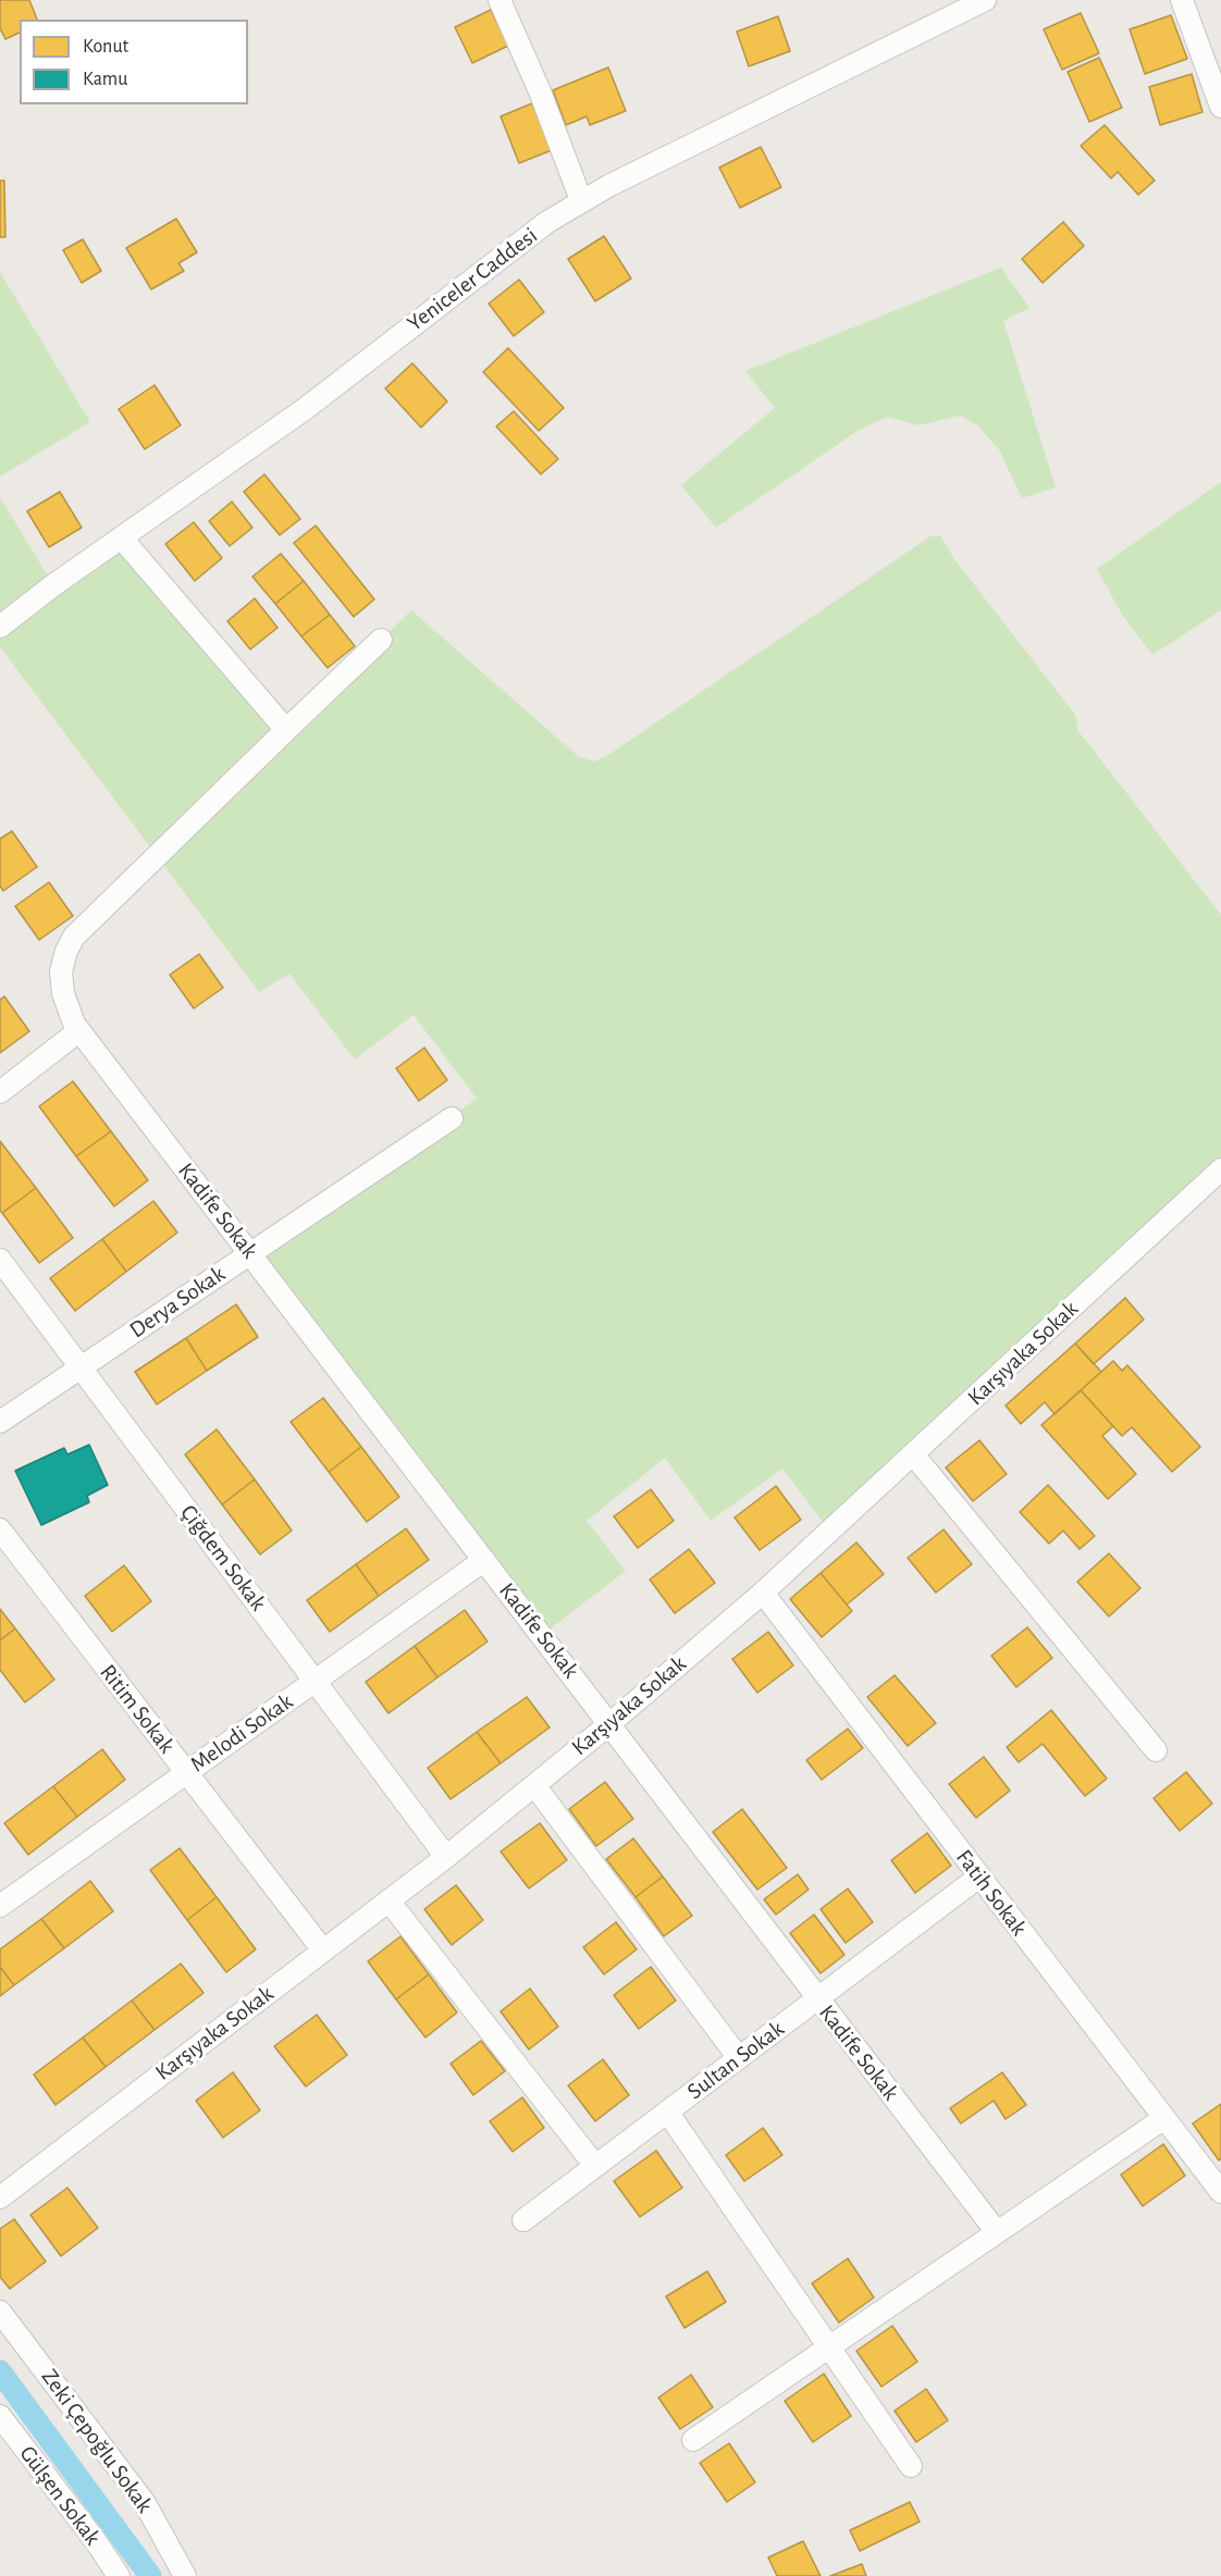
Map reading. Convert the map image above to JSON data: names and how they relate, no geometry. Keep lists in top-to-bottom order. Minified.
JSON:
{"streets":{"street":["Yeniceler Caddesi","Kadife Sokak","Derya Sokak","Karşıyaka Sokak","Çiğdem Sokak","Ritim Sokak","Melodi Sokak","Fatih Sokak","Sultan Sokak","Zeki Çepoğlu Sokak","Gülşen Sokak"]},"crossings":[["Kadife Sokak","Derya Sokak"],["Kadife Sokak","Karşıyaka Sokak"],["Kadife Sokak","Melodi Sokak"],["Kadife Sokak","Sultan Sokak"],["Derya Sokak","Çiğdem Sokak"],["Karşıyaka Sokak","Çiğdem Sokak"],["Karşıyaka Sokak","Ritim Sokak"],["Karşıyaka Sokak","Fatih Sokak"],["Çiğdem Sokak","Melodi Sokak"],["Ritim Sokak","Melodi Sokak"],["Fatih Sokak","Sultan Sokak"]],"legend":["Konut","Kamu"]}
